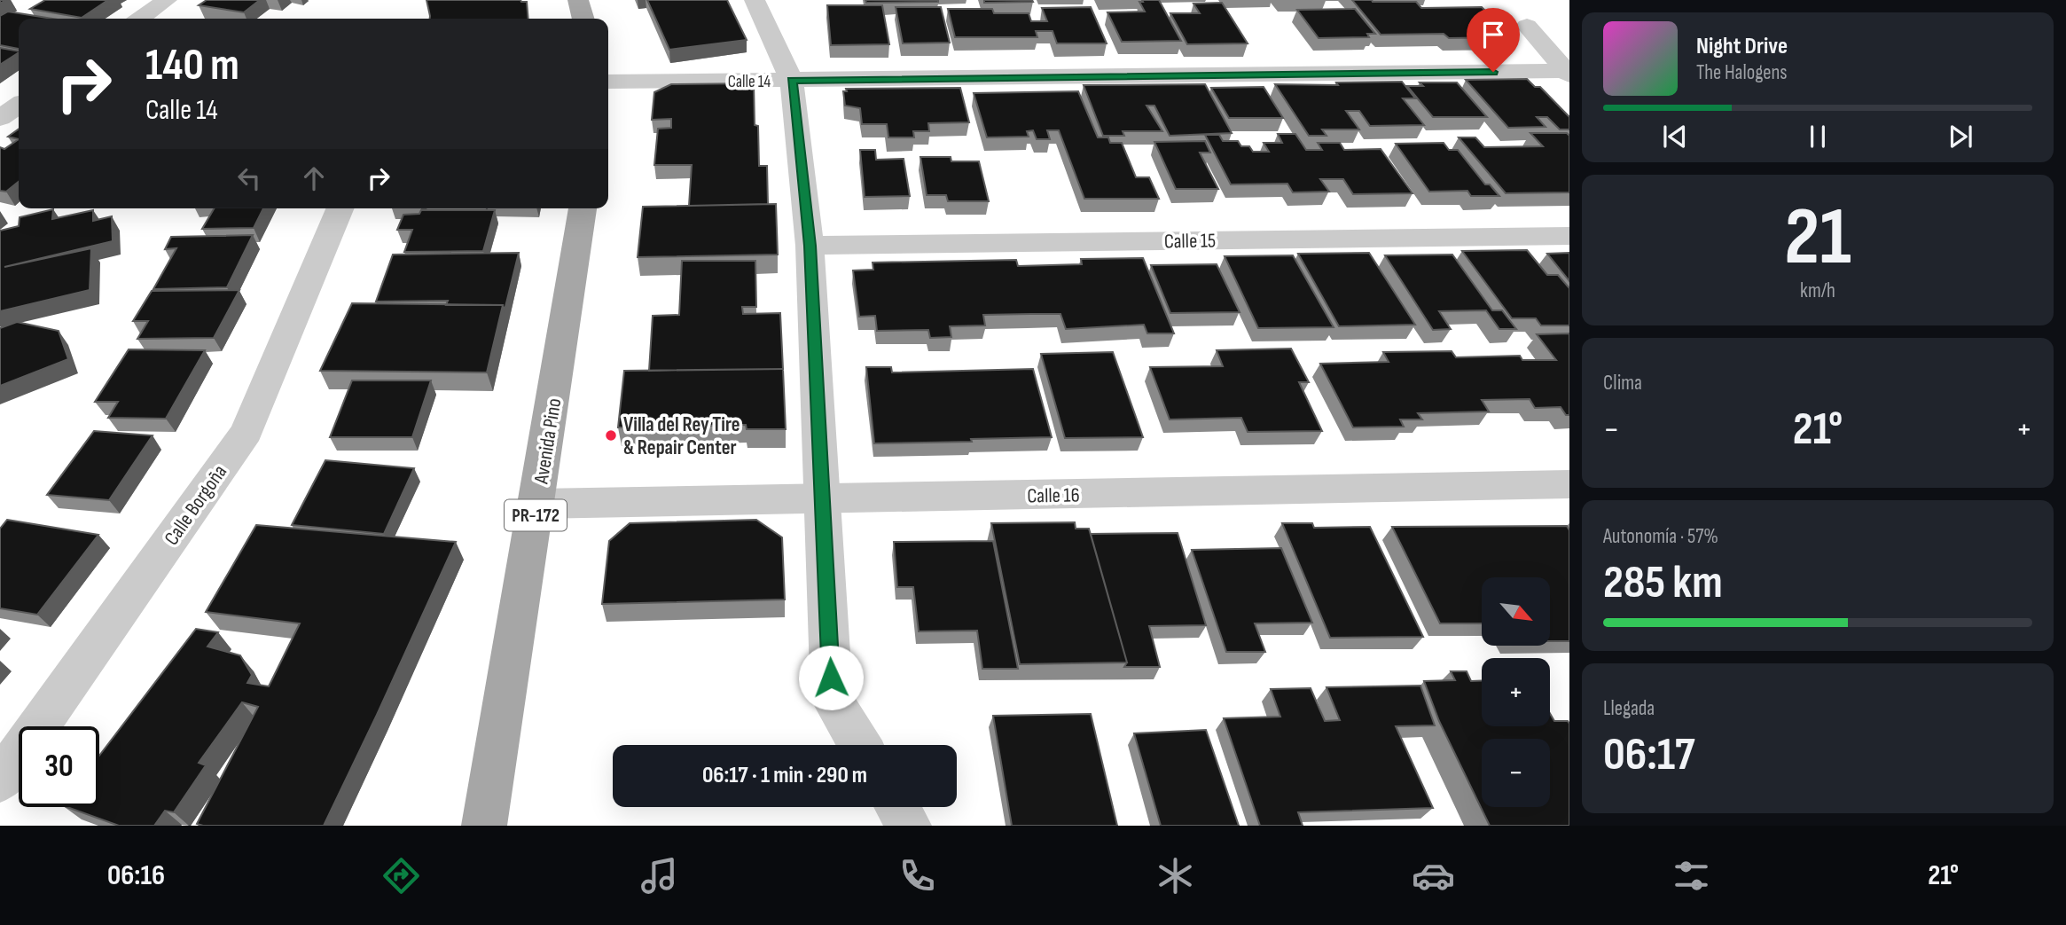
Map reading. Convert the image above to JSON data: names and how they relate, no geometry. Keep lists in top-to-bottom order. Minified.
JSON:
{"streets":{"main road":["Avenida Pino","PR-172"],"street":["Calle 14","Calle 15","Calle 16","Calle Borgoña"]},"crossings":[["Avenida Pino","Calle 16"]],"places":["Villa del Rey Tire & Repair Center"],"north":"bottom right","page":{"turn":["140 m","Calle 14"],"song":["Night Drive","The Halogens"],"tile":[["21","km/h"],"Clima",["Autonomía · 57%","285 km"],["Llegada","06:17"]],"heat":["−","21°","+"],"map_buttons":["+","−"],"limit":"30","trip":"06:17 · 1 min · 290 m","tabs":["06:16","21°"]}}
